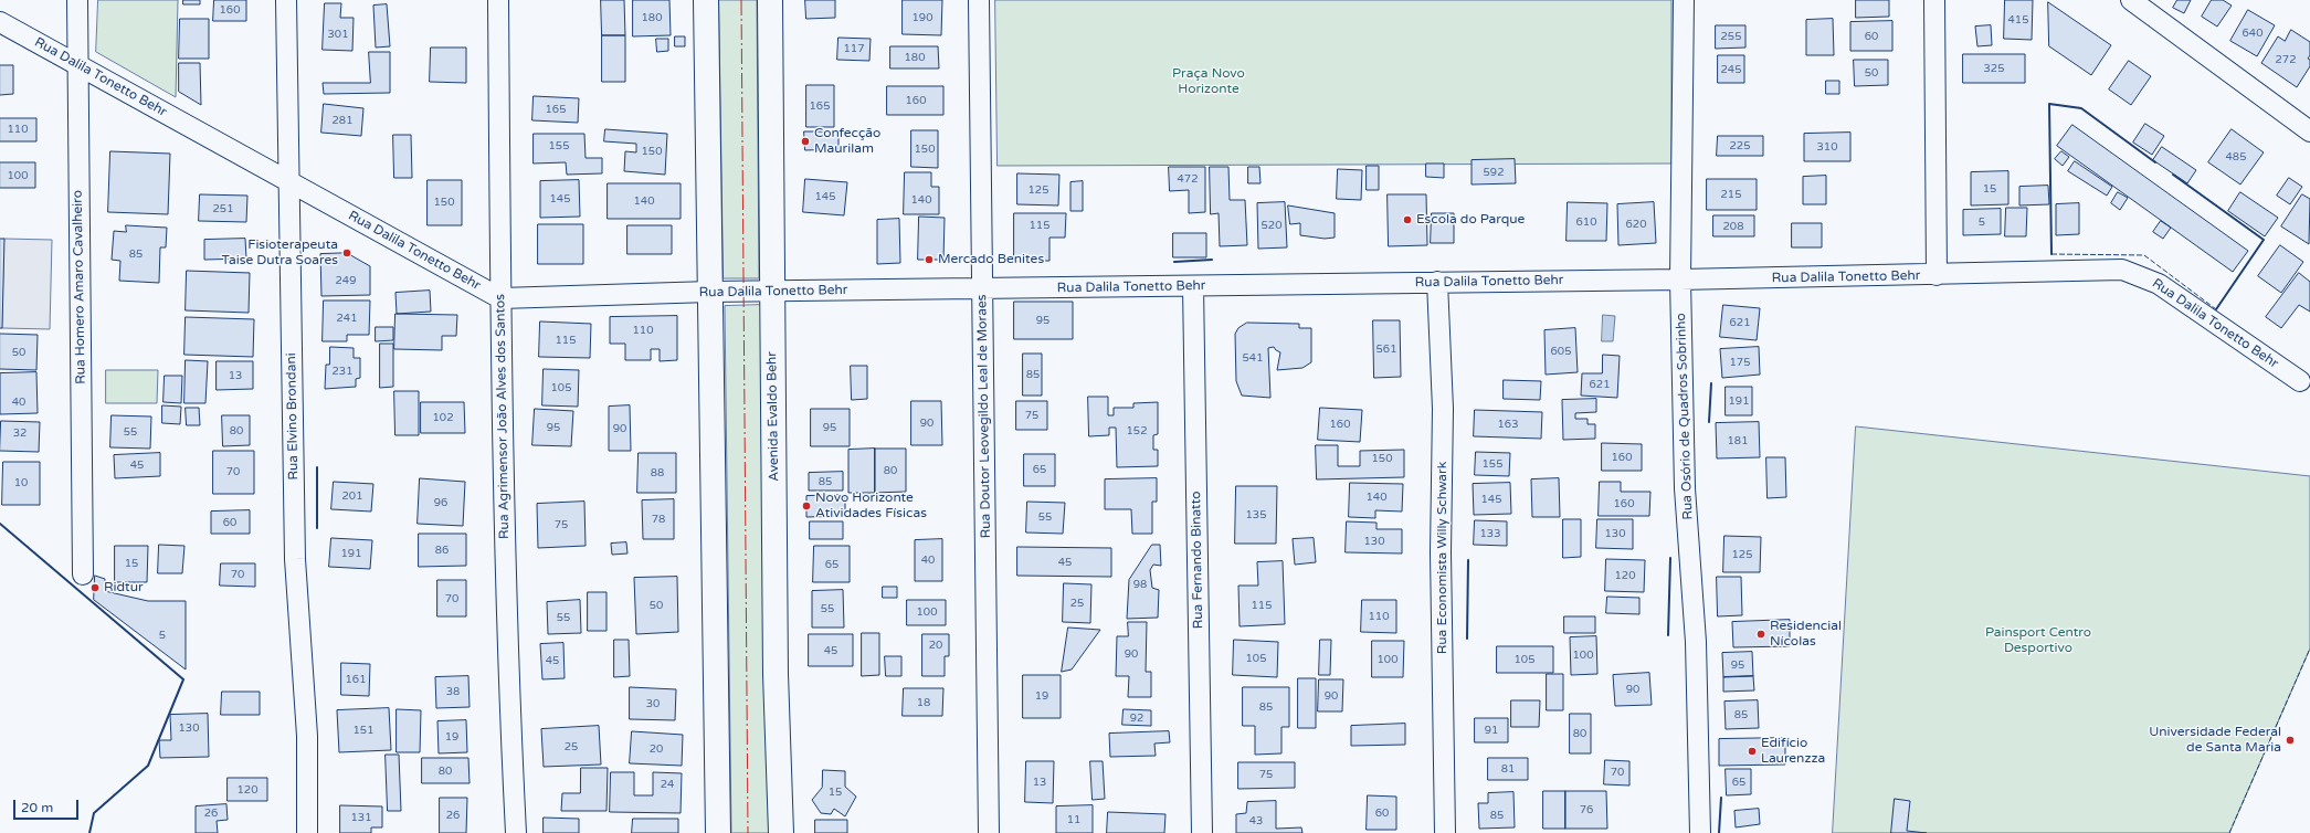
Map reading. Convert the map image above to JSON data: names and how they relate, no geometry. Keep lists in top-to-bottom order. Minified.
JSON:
{"streets":{"street":["Rua Dalila Tonetto Behr","Rua Homero Amaro Cavalheiro","Rua Elvino Brondani","Rua Agrimensor João Alves dos Santos","Avenida Evaldo Behr","Rua Doutor Leovegildo Leal de Moraes","Rua Osório de Quadros Sobrinho","Rua Economista Willy Schwark","Rua Fernando Binatto"]},"crossings":[["Rua Dalila Tonetto Behr","Rua Homero Amaro Cavalheiro"],["Rua Dalila Tonetto Behr","Rua Elvino Brondani"],["Rua Dalila Tonetto Behr","Rua Agrimensor João Alves dos Santos"],["Rua Dalila Tonetto Behr","Avenida Evaldo Behr"],["Rua Dalila Tonetto Behr","Rua Doutor Leovegildo Leal de Moraes"],["Rua Dalila Tonetto Behr","Rua Osório de Quadros Sobrinho"],["Rua Dalila Tonetto Behr","Rua Economista Willy Schwark"],["Rua Dalila Tonetto Behr","Rua Fernando Binatto"]],"parks":["Praça Novo Horizonte","Painsport Centro Desportivo"],"places":["Confecção Maurilam","Escola do Parque","Fisioterapeuta Taise Dutra Soares","Mercado Benites","Novo Horizonte Atividades Físicas","Ridtur","Residencial Nícolas","Universidade Federal de Santa Maria","Edifício Laurenzza"],"house_numbers":["160","180","190","415","640","301","255","60","117","180","272","325","245","50","160","165","165","281","110","155","225","310","150","150","485","592","100","472","15","125","215","145","145","140","140","150","251","610","5","620","115","520","208","85","249","241","95","621","110","115","561","605","50","541","175","231","85","13","621","105","191","40","75","102","90","160","163","95","95","90","80","152","55","32","181","160","150","155","45","65","80","70","88","85","10","201","140","145","96","160","135","55","78","60","75","133","130","130","86","191","125","40","45","15","65","70","120","98","70","25","50","115","55","100","110","55","5","20","45","90","100","105","100","105","45","95","161","90","38","19","90","18","30","85","85","92","130","151","91","80","19","25","20","81","80","70","75","13","65","24","120","15","76","26","60","26","85","131","11","43"],"scale_bar":"20 m"}
